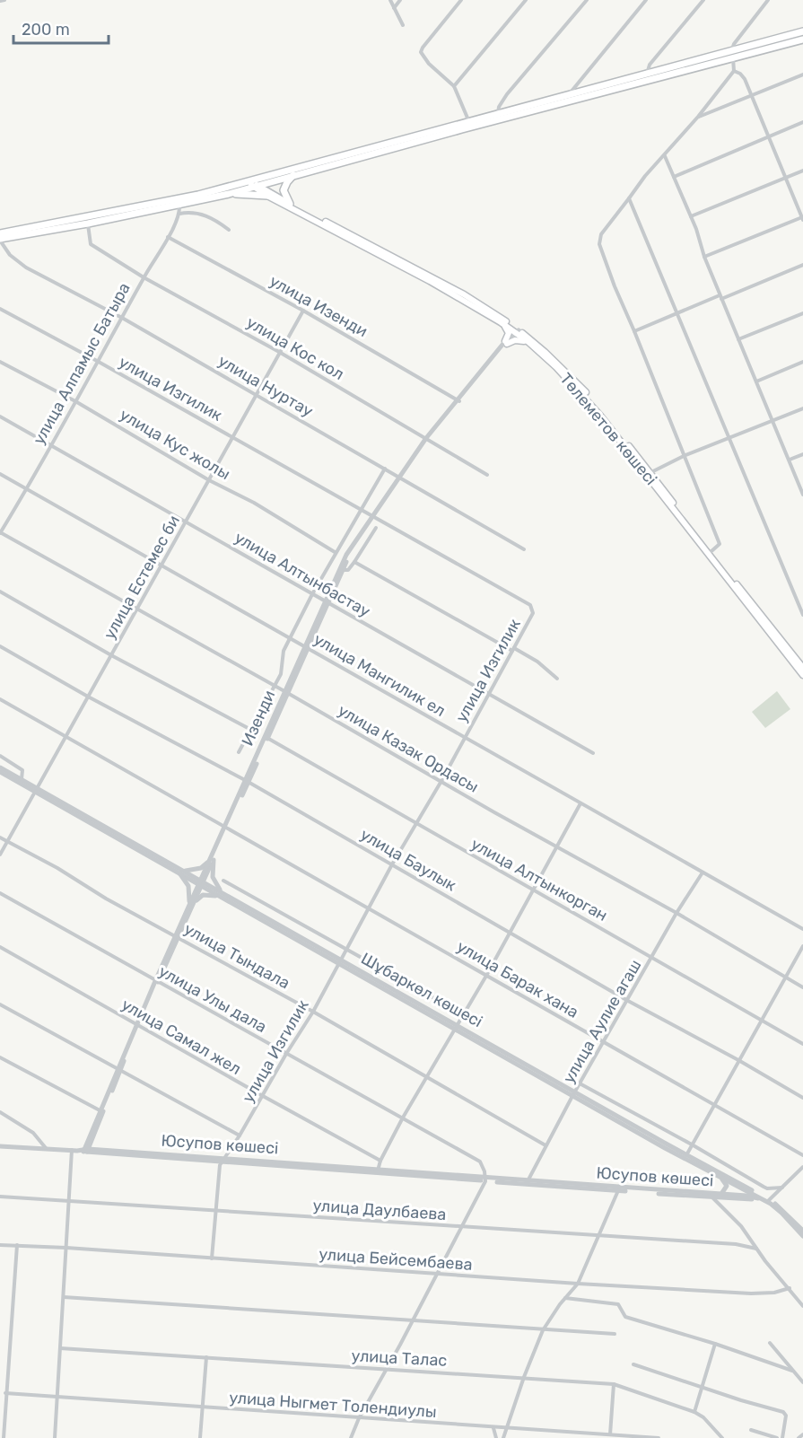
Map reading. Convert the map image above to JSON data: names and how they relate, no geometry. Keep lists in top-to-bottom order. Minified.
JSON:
{"streets":{"main road":["Төлеметов көшесі"],"street":["улица Изенди","улица Кос кол","улица Алпамыс Батыра","улица Нуртау","улица Изгилик","улица Кус жолы","улица Алтынбастау","улица Естемес би","улица Мангилик ел","Изенди","улица Казак Ордасы","улица Баулык","улица Алтынкорган","улица Тындала","улица Барак хана","Шұбаркөл көшесі","улица Улы дала","улица Аулие агаш","улица Самал жел","Юсупов көшесі","улица Даулбаева","улица Бейсембаева","улица Талас","улица Ныгмет Толендиулы"]},"crossings":[["улица Изенди","улица Алпамыс Батыра"],["улица Изенди","улица Естемес би"],["улица Изенди","Изенди"],["улица Кос кол","улица Алпамыс Батыра"],["улица Кос кол","улица Естемес би"],["улица Кос кол","Изенди"],["улица Алпамыс Батыра","улица Нуртау"],["улица Алпамыс Батыра","улица Изгилик"],["улица Алпамыс Батыра","улица Кус жолы"],["улица Алпамыс Батыра","улица Алтынбастау"],["улица Алпамыс Батыра","улица Мангилик ел"],["улица Алпамыс Батыра","улица Казак Ордасы"],["улица Нуртау","улица Естемес би"],["улица Нуртау","Изенди"],["улица Изгилик","улица Алтынбастау"],["улица Изгилик","улица Естемес би"],["улица Изгилик","улица Мангилик ел"],["улица Изгилик","Изенди"],["улица Изгилик","улица Казак Ордасы"],["улица Изгилик","улица Баулык"],["улица Изгилик","улица Алтынкорган"],["улица Изгилик","улица Тындала"],["улица Изгилик","улица Барак хана"],["улица Изгилик","Шұбаркөл көшесі"],["улица Изгилик","улица Улы дала"],["улица Изгилик","улица Самал жел"],["улица Изгилик","Юсупов көшесі"],["улица Изгилик","улица Даулбаева"],["улица Изгилик","улица Бейсембаева"],["Төлеметов көшесі","Изенди"],["улица Кус жолы","улица Естемес би"],["улица Алтынбастау","улица Естемес би"],["улица Алтынбастау","Изенди"],["улица Естемес би","улица Мангилик ел"],["улица Естемес би","улица Казак Ордасы"],["улица Естемес би","улица Баулык"],["улица Естемес би","улица Тындала"],["улица Естемес би","улица Барак хана"],["улица Естемес би","Шұбаркөл көшесі"],["улица Мангилик ел","Изенди"],["улица Мангилик ел","улица Аулие агаш"],["Изенди","улица Казак Ордасы"],["Изенди","улица Баулык"],["Изенди","улица Алтынкорган"],["Изенди","улица Тындала"],["Изенди","улица Барак хана"],["Изенди","Шұбаркөл көшесі"],["Изенди","улица Улы дала"],["Изенди","улица Самал жел"],["Изенди","Юсупов көшесі"],["улица Казак Ордасы","улица Аулие агаш"],["улица Баулык","улица Аулие агаш"],["улица Алтынкорган","улица Аулие агаш"],["улица Тындала","улица Аулие агаш"],["улица Барак хана","улица Аулие агаш"],["Шұбаркөл көшесі","улица Аулие агаш"],["Шұбаркөл көшесі","Юсупов көшесі"],["улица Улы дала","Юсупов көшесі"],["улица Аулие агаш","Юсупов көшесі"]],"scale_bar":"200 m"}
